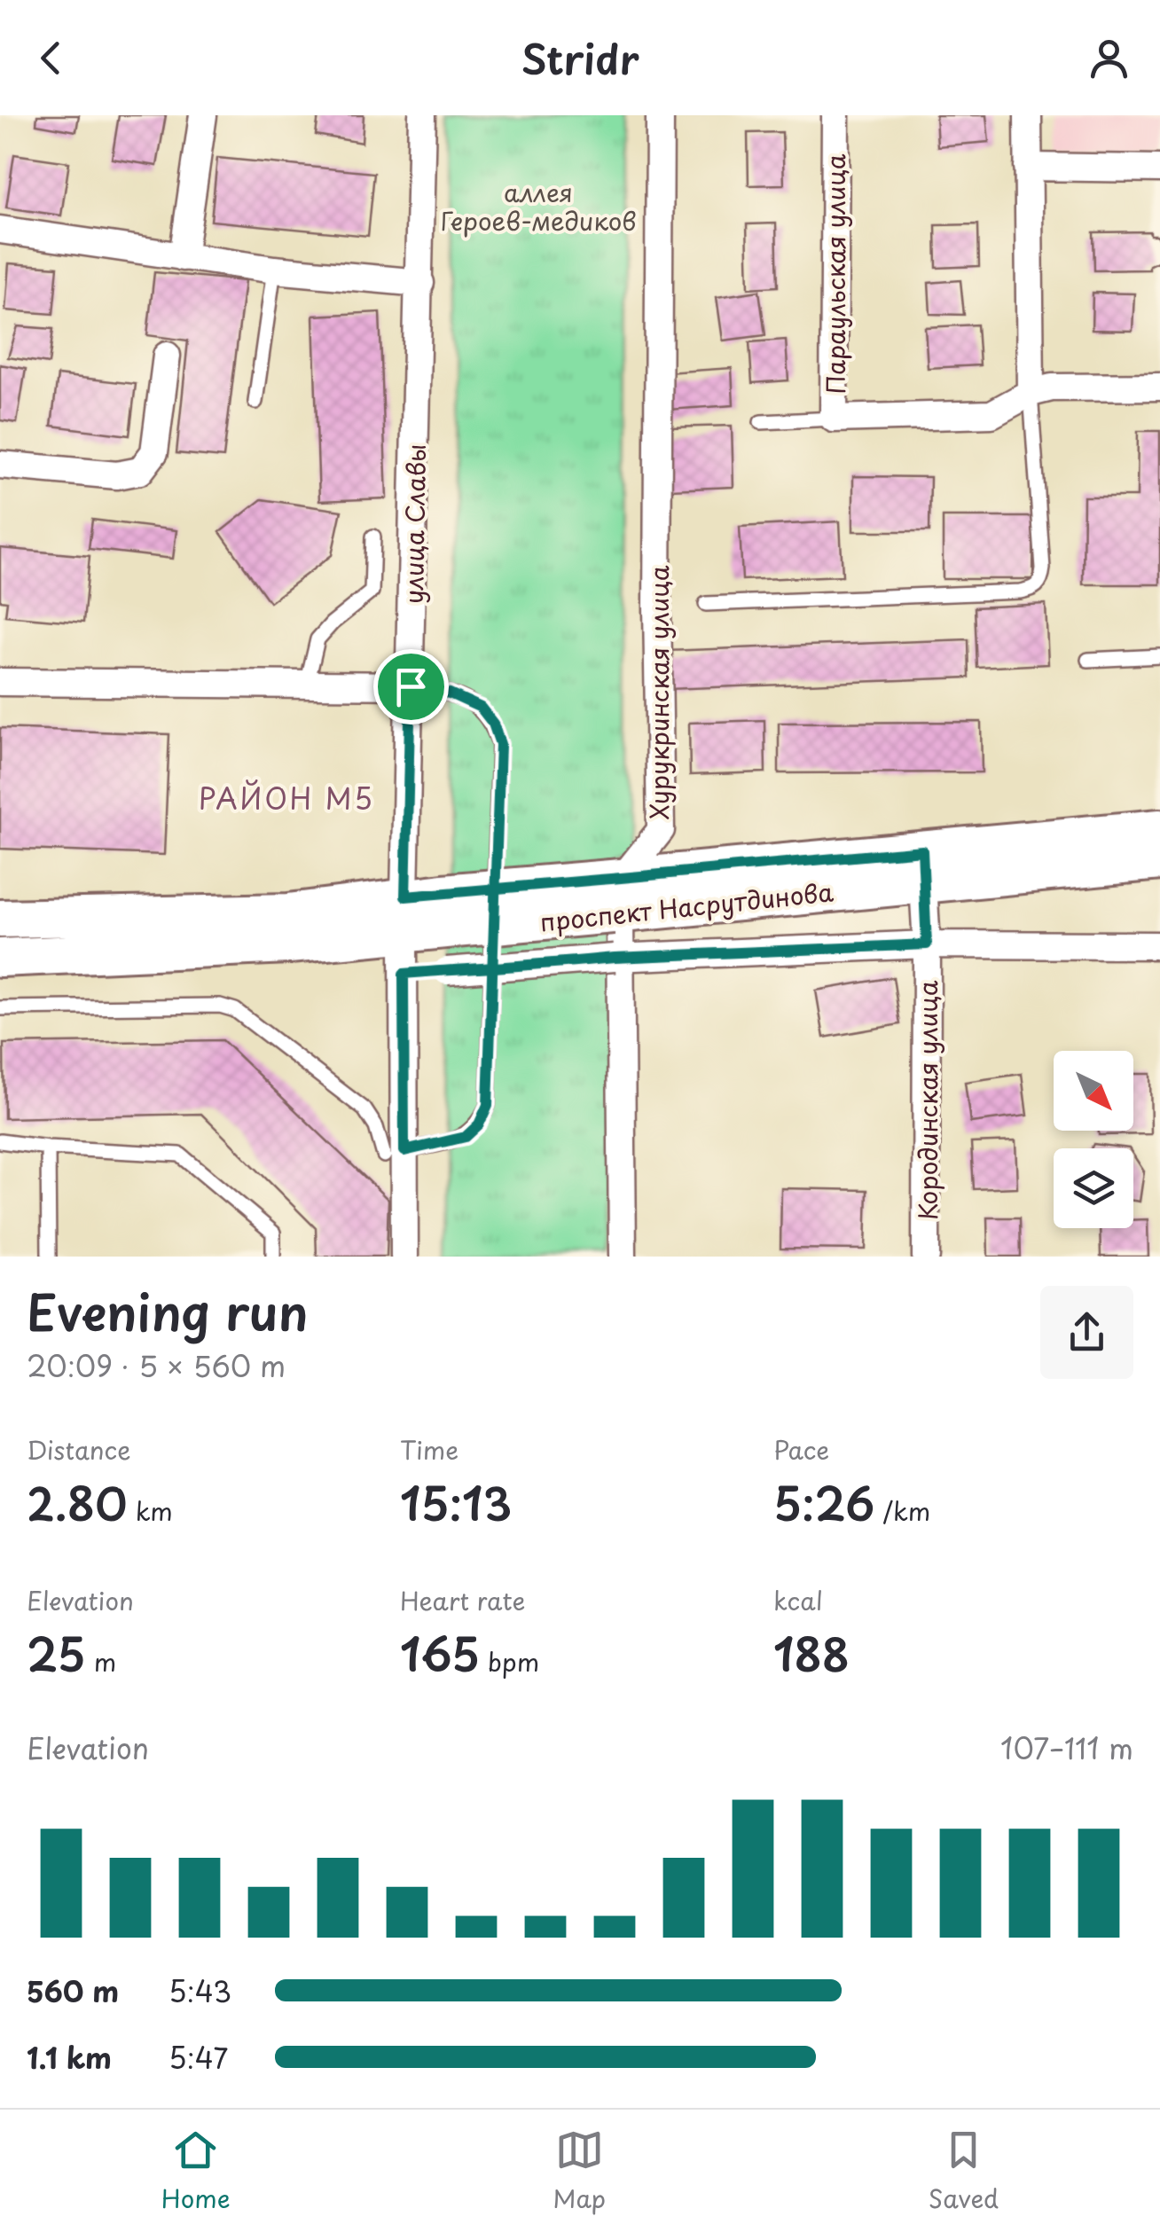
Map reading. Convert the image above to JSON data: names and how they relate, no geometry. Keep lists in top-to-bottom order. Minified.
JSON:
{"streets":{"main road":["проспект Насрутдинова"],"street":["Параульская улица","улица Славы","Хурукринская улица","Кородинская улица"]},"crossings":[["улица Славы","проспект Насрутдинова"],["Хурукринская улица","проспект Насрутдинова"],["проспект Насрутдинова","Кородинская улица"]],"districts":["РАЙОН М5"],"parks":["аллея Героев-медиков"],"north":"bottom right","page":{"header":"Stridr","heading":["Evening run","20:09 · 5 × 560 m"],"stats":[["Distance","2.80 km"],["Time","15:13"],["Pace","5:26 /km"],["Elevation","25 m"],["Heart rate","165 bpm"],["kcal","188"]],"chart":["Elevation","107–111 m"],"list":[{"name":"560 m","note":"5:43"},{"name":"1.1 km","note":"5:47"}],"tabs":["Home","Map","Saved"]}}
